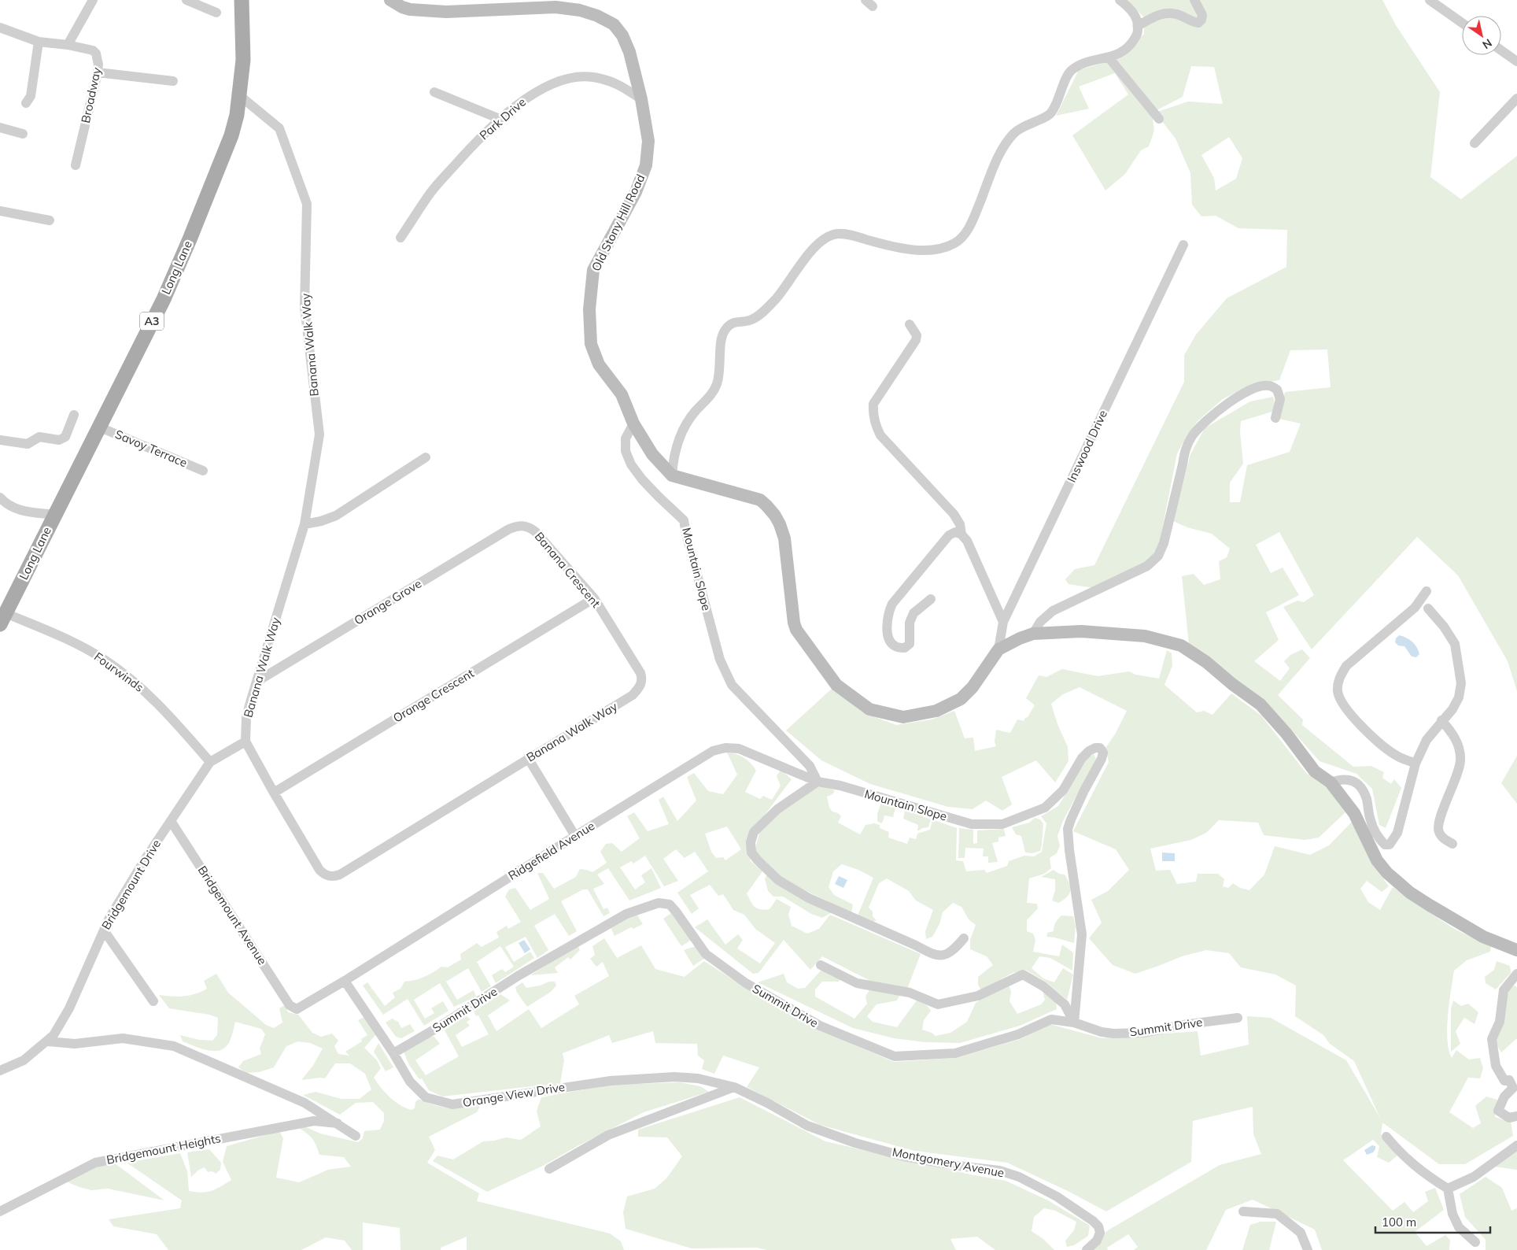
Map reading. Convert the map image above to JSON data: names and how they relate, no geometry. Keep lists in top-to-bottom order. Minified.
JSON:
{"streets":{"main road":["Long Lane","A3"],"street":["Broadway","Park Drive","Old Stony Hill Road","Banana Walk Way","Inswood Drive","Savoy Terrace","Mountain Slope","Banana Crescent","Orange Grove","Fourwinds","Orange Crescent","Ridgefield Avenue","Bridgemount Drive","Bridgemount Avenue","Summit Drive","Orange View Drive","Bridgemount Heights","Montgomery Avenue"]},"crossings":[["Park Drive","Old Stony Hill Road"],["Old Stony Hill Road","Mountain Slope"],["Long Lane","Banana Walk Way"],["Long Lane","Savoy Terrace"],["Long Lane","Fourwinds"],["Banana Walk Way","Banana Crescent"],["Banana Walk Way","Orange Grove"],["Banana Walk Way","Orange Crescent"],["Banana Walk Way","Bridgemount Drive"],["Mountain Slope","Ridgefield Avenue"],["Mountain Slope","Summit Drive"],["Banana Crescent","Orange Grove"],["Banana Crescent","Orange Crescent"],["Fourwinds","Bridgemount Drive"],["Ridgefield Avenue","Bridgemount Avenue"],["Ridgefield Avenue","Orange View Drive"],["Bridgemount Drive","Bridgemount Avenue"],["Bridgemount Drive","Bridgemount Heights"],["Summit Drive","Orange View Drive"],["Orange View Drive","Montgomery Avenue"]],"scale_bar":"100 m","north":"bottom right"}
